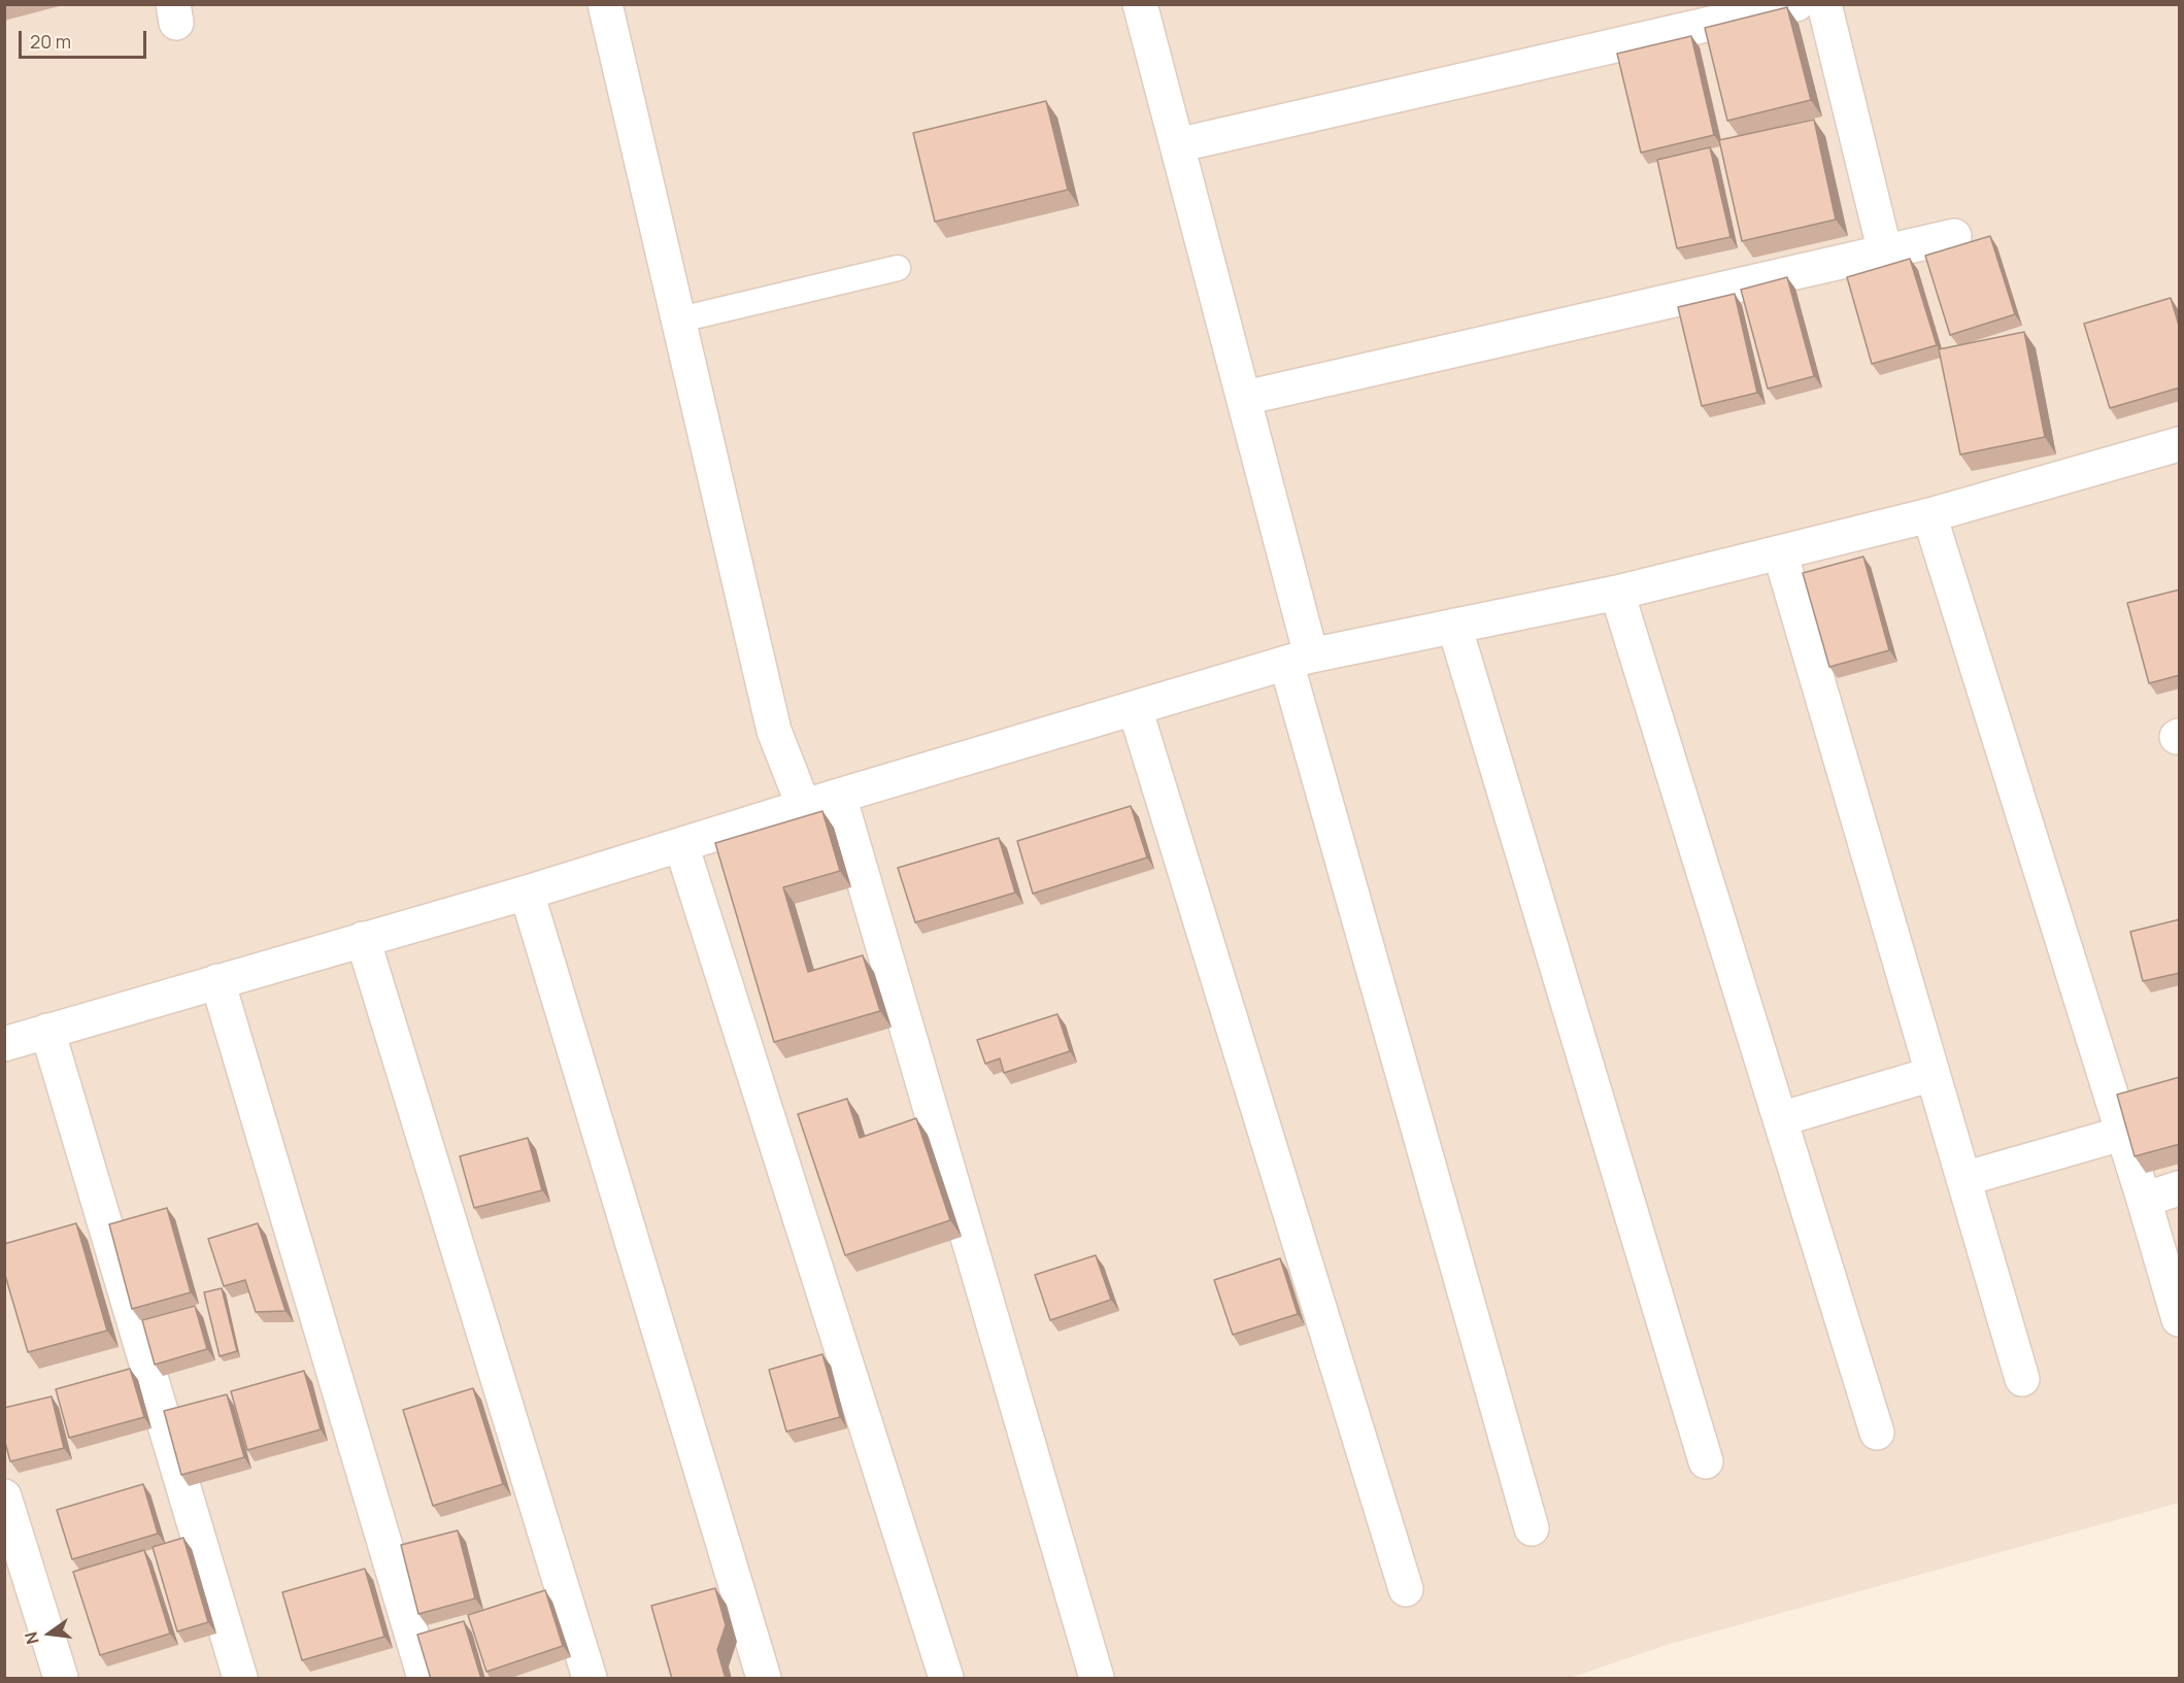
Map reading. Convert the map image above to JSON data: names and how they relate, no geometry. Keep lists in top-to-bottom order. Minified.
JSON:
{"scale_bar":"20 m","north":"left"}
